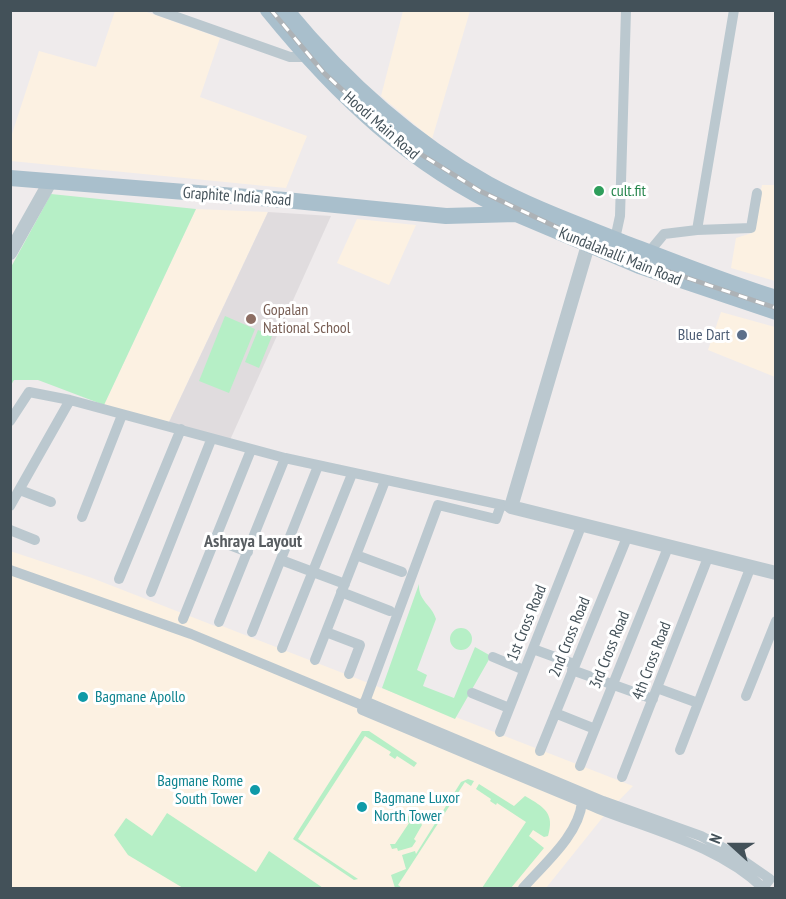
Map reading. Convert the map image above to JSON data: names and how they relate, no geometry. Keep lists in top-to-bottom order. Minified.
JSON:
{"streets":{"main road":["Hoodi Main Road","Graphite India Road","Kundalahalli Main Road"],"street":["1st Cross Road","2nd Cross Road","3rd Cross Road","4th Cross Road"]},"crossings":[["Hoodi Main Road","Kundalahalli Main Road"],["Graphite India Road","Kundalahalli Main Road"]],"districts":["Ashraya Layout"],"places":["cult.fit","Gopalan National School","Blue Dart","Bagmane Apollo","Bagmane Rome South Tower","Bagmane Luxor North Tower"],"north":"left"}
